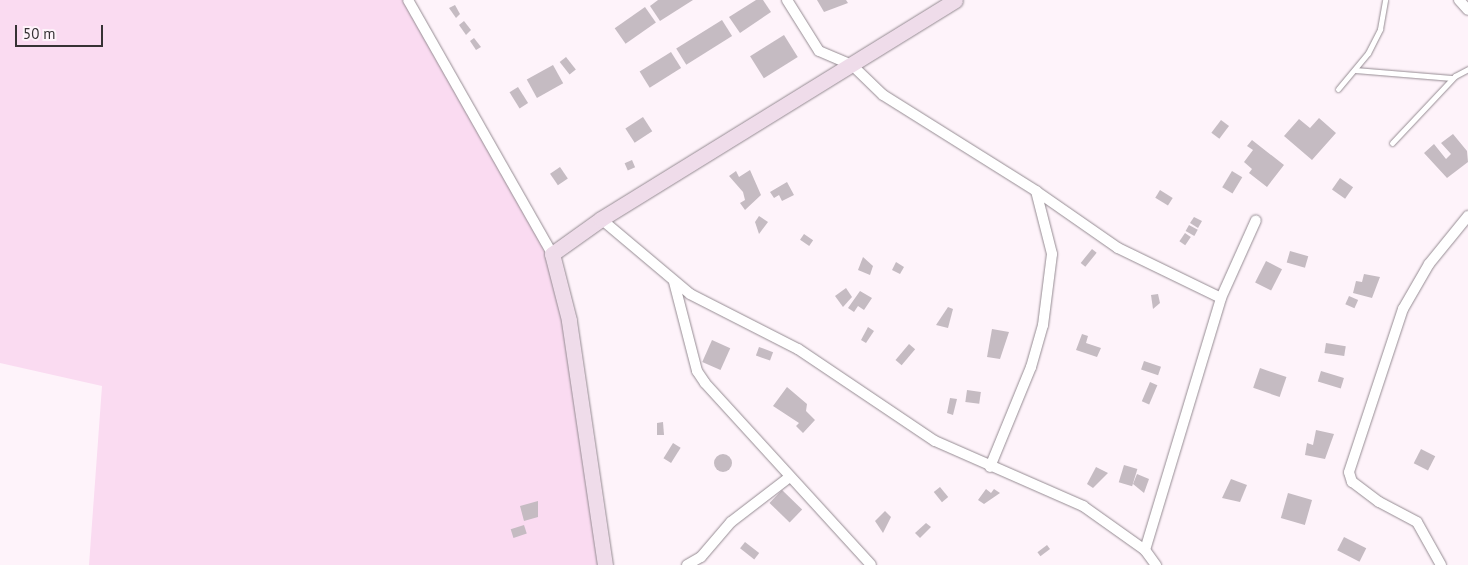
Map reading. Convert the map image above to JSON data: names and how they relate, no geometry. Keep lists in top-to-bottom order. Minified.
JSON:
{"scale_bar":"50 m"}
